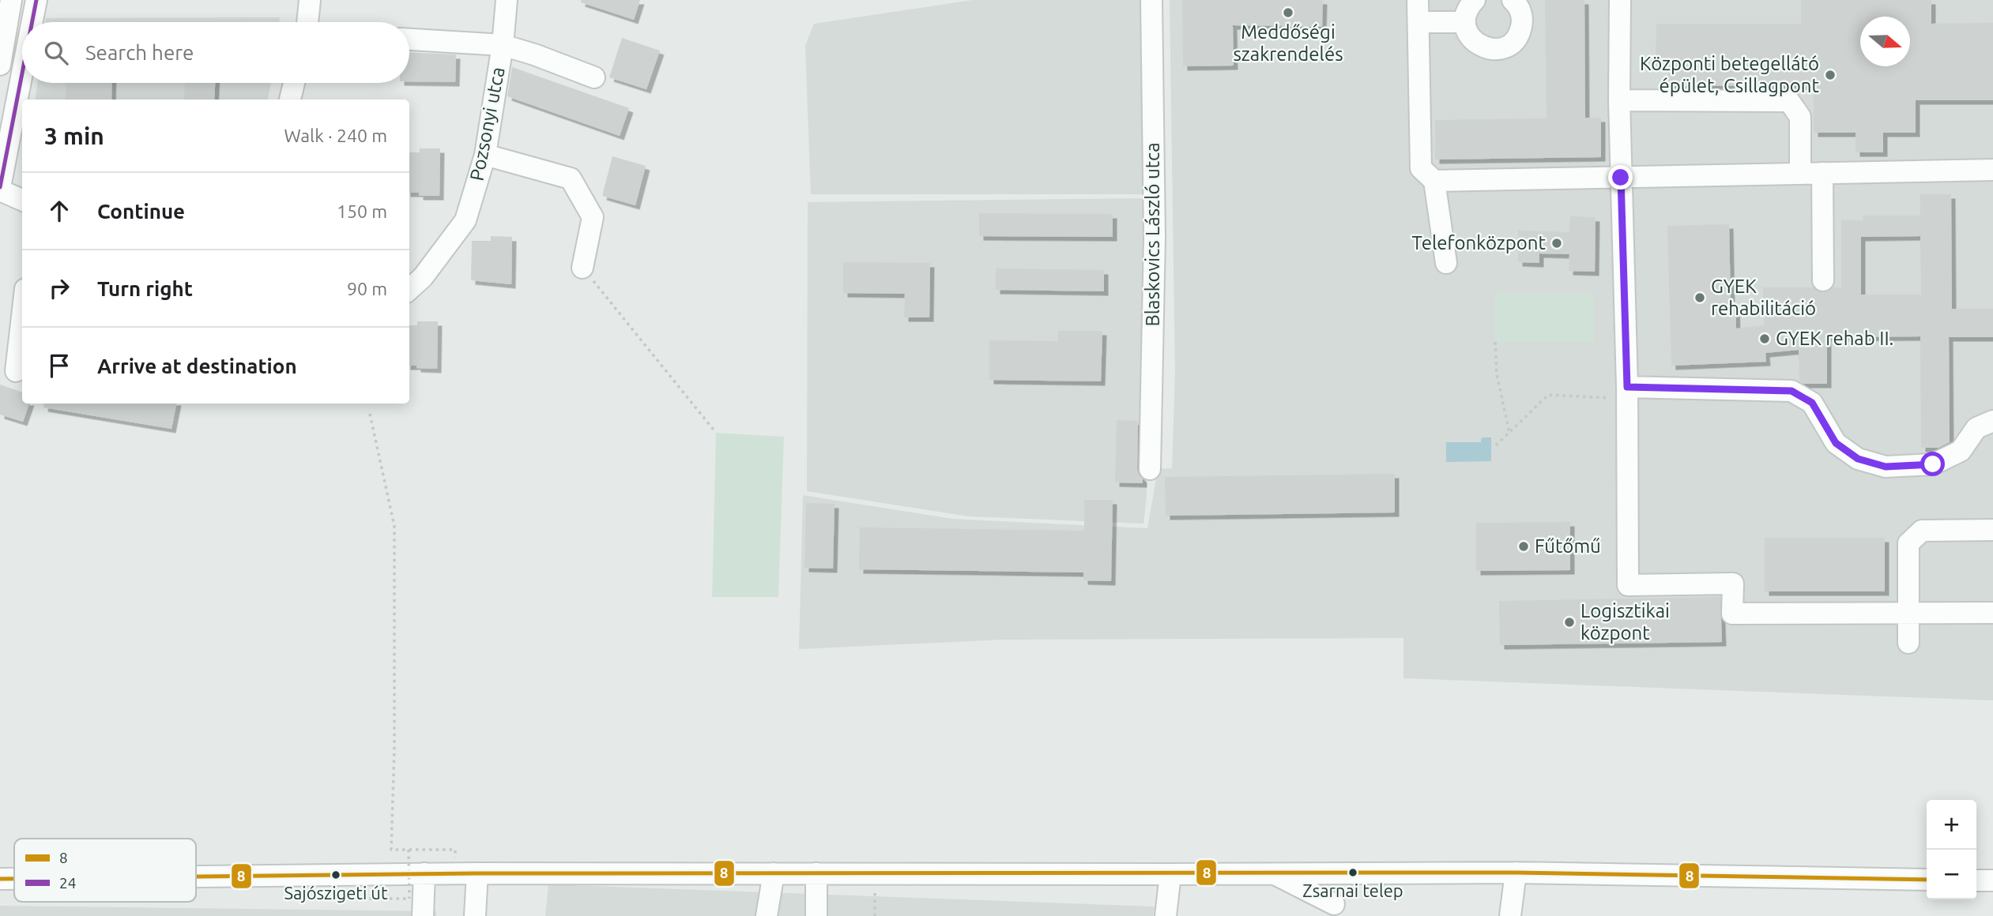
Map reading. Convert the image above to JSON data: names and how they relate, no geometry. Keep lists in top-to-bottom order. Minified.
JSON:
{"streets":{"street":["Pozsonyi utca","Blaskovics László utca"]},"places":["Meddőségi szakrendelés","Központi betegellátó épület, Csillagpont","Telefonközpont","GYEK rehabilitáció","GYEK rehab II.","Fűtőmű","Logisztikai központ","Zsarnai telep","Sajószigeti út"],"lines":["transit line 24","transit line 8"],"legend":["8","24"],"north":"right","page":{"search":"Search here","heading":["3 min","Walk · 240 m"],"list":[["Continue","150 m"],["Turn right","90 m"],"Arrive at destination"],"map_buttons":["+","−"]}}
